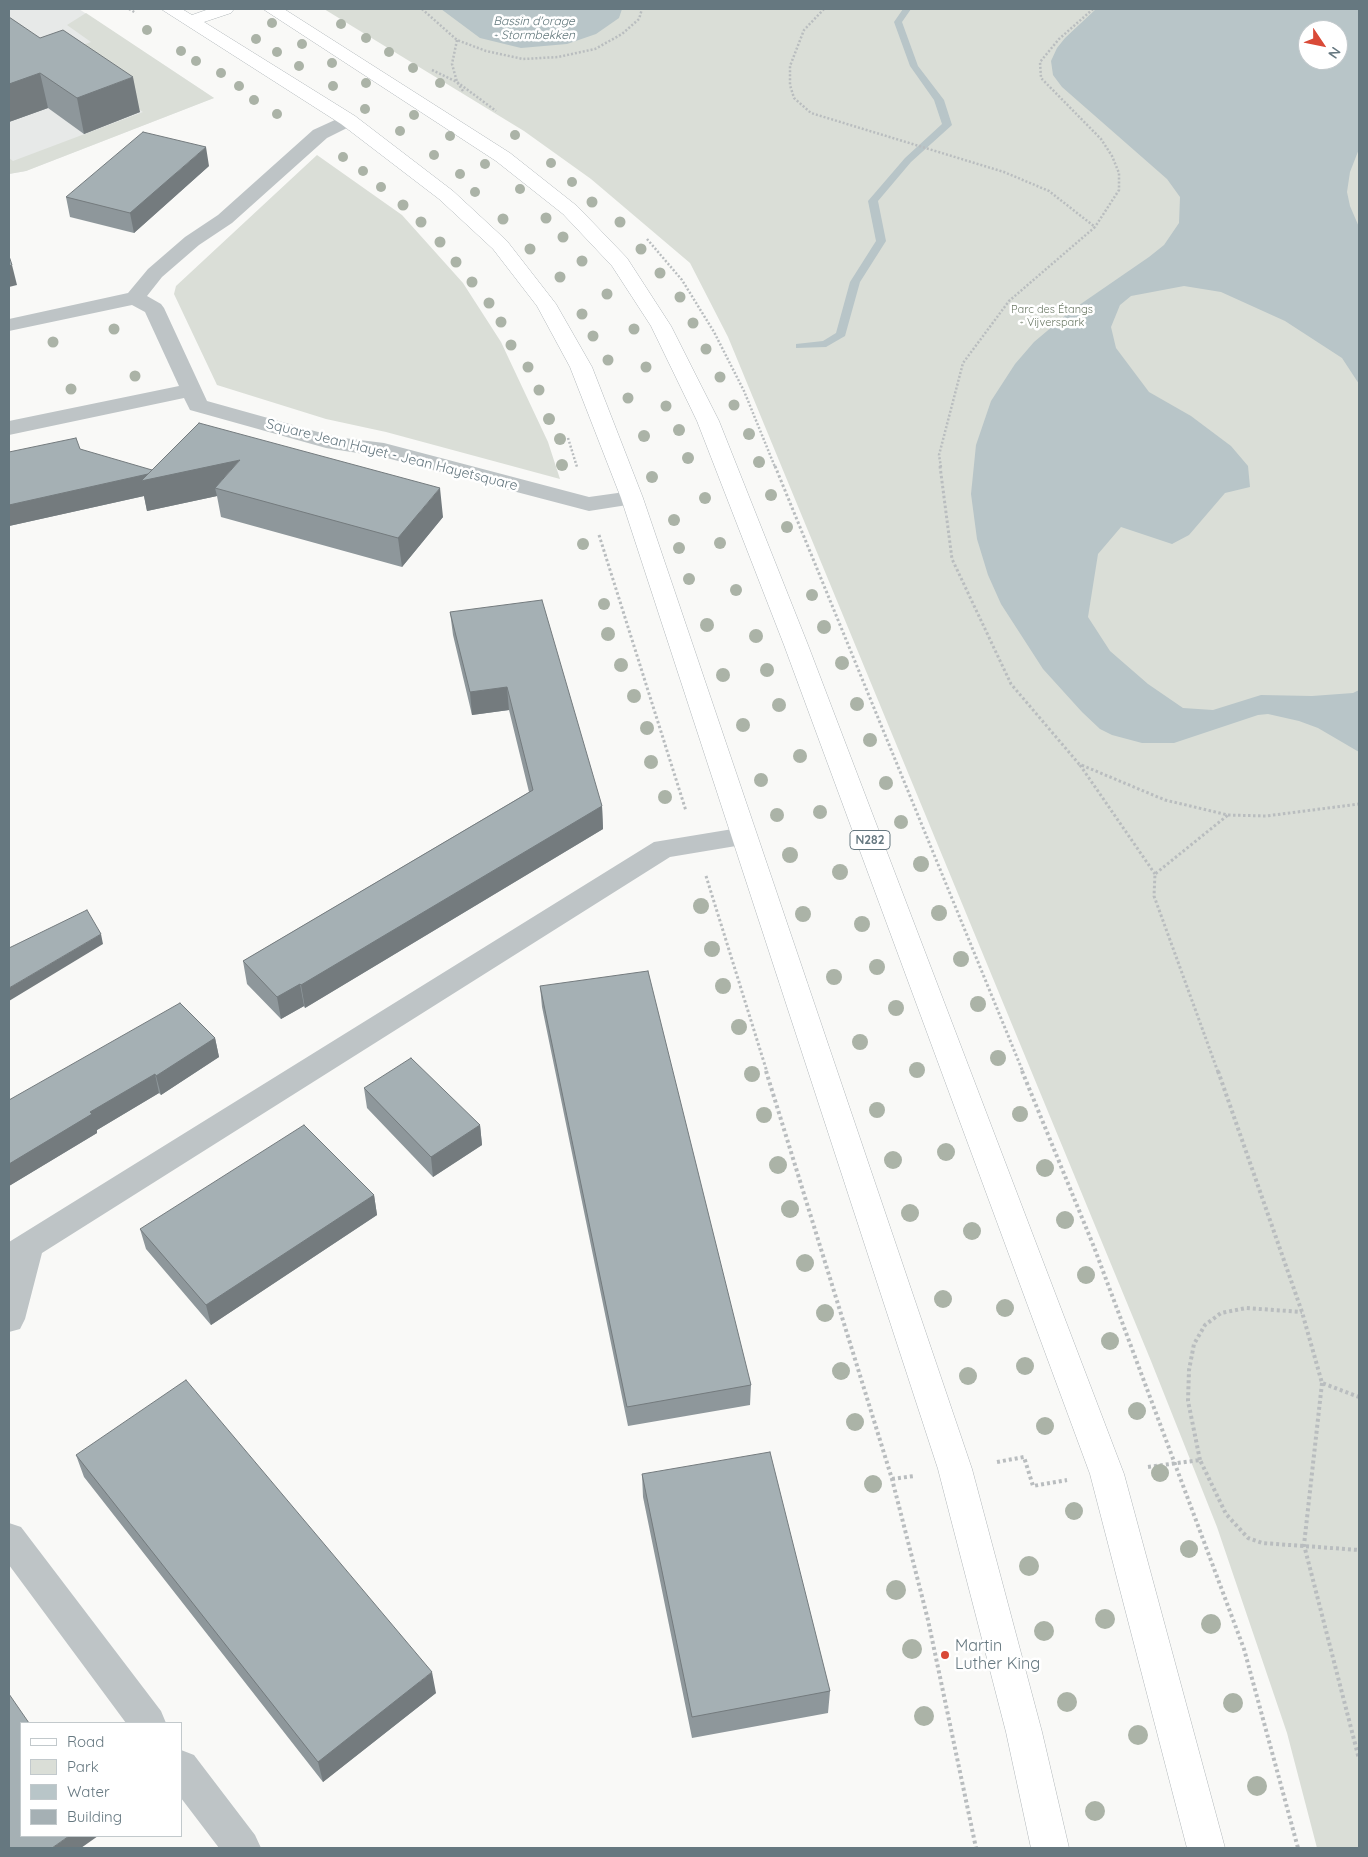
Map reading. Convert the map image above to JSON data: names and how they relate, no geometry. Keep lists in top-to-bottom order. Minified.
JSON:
{"streets":{"main road":["N282"],"street":["Square Jean Hayet - Jean Hayetsquare"]},"water":["Bassin d'orage - Stormbekken"],"parks":["Parc des Étangs - Vijverspark"],"places":["Martin Luther King"],"legend":["Road","Park","Water","Building"],"north":"bottom right"}
